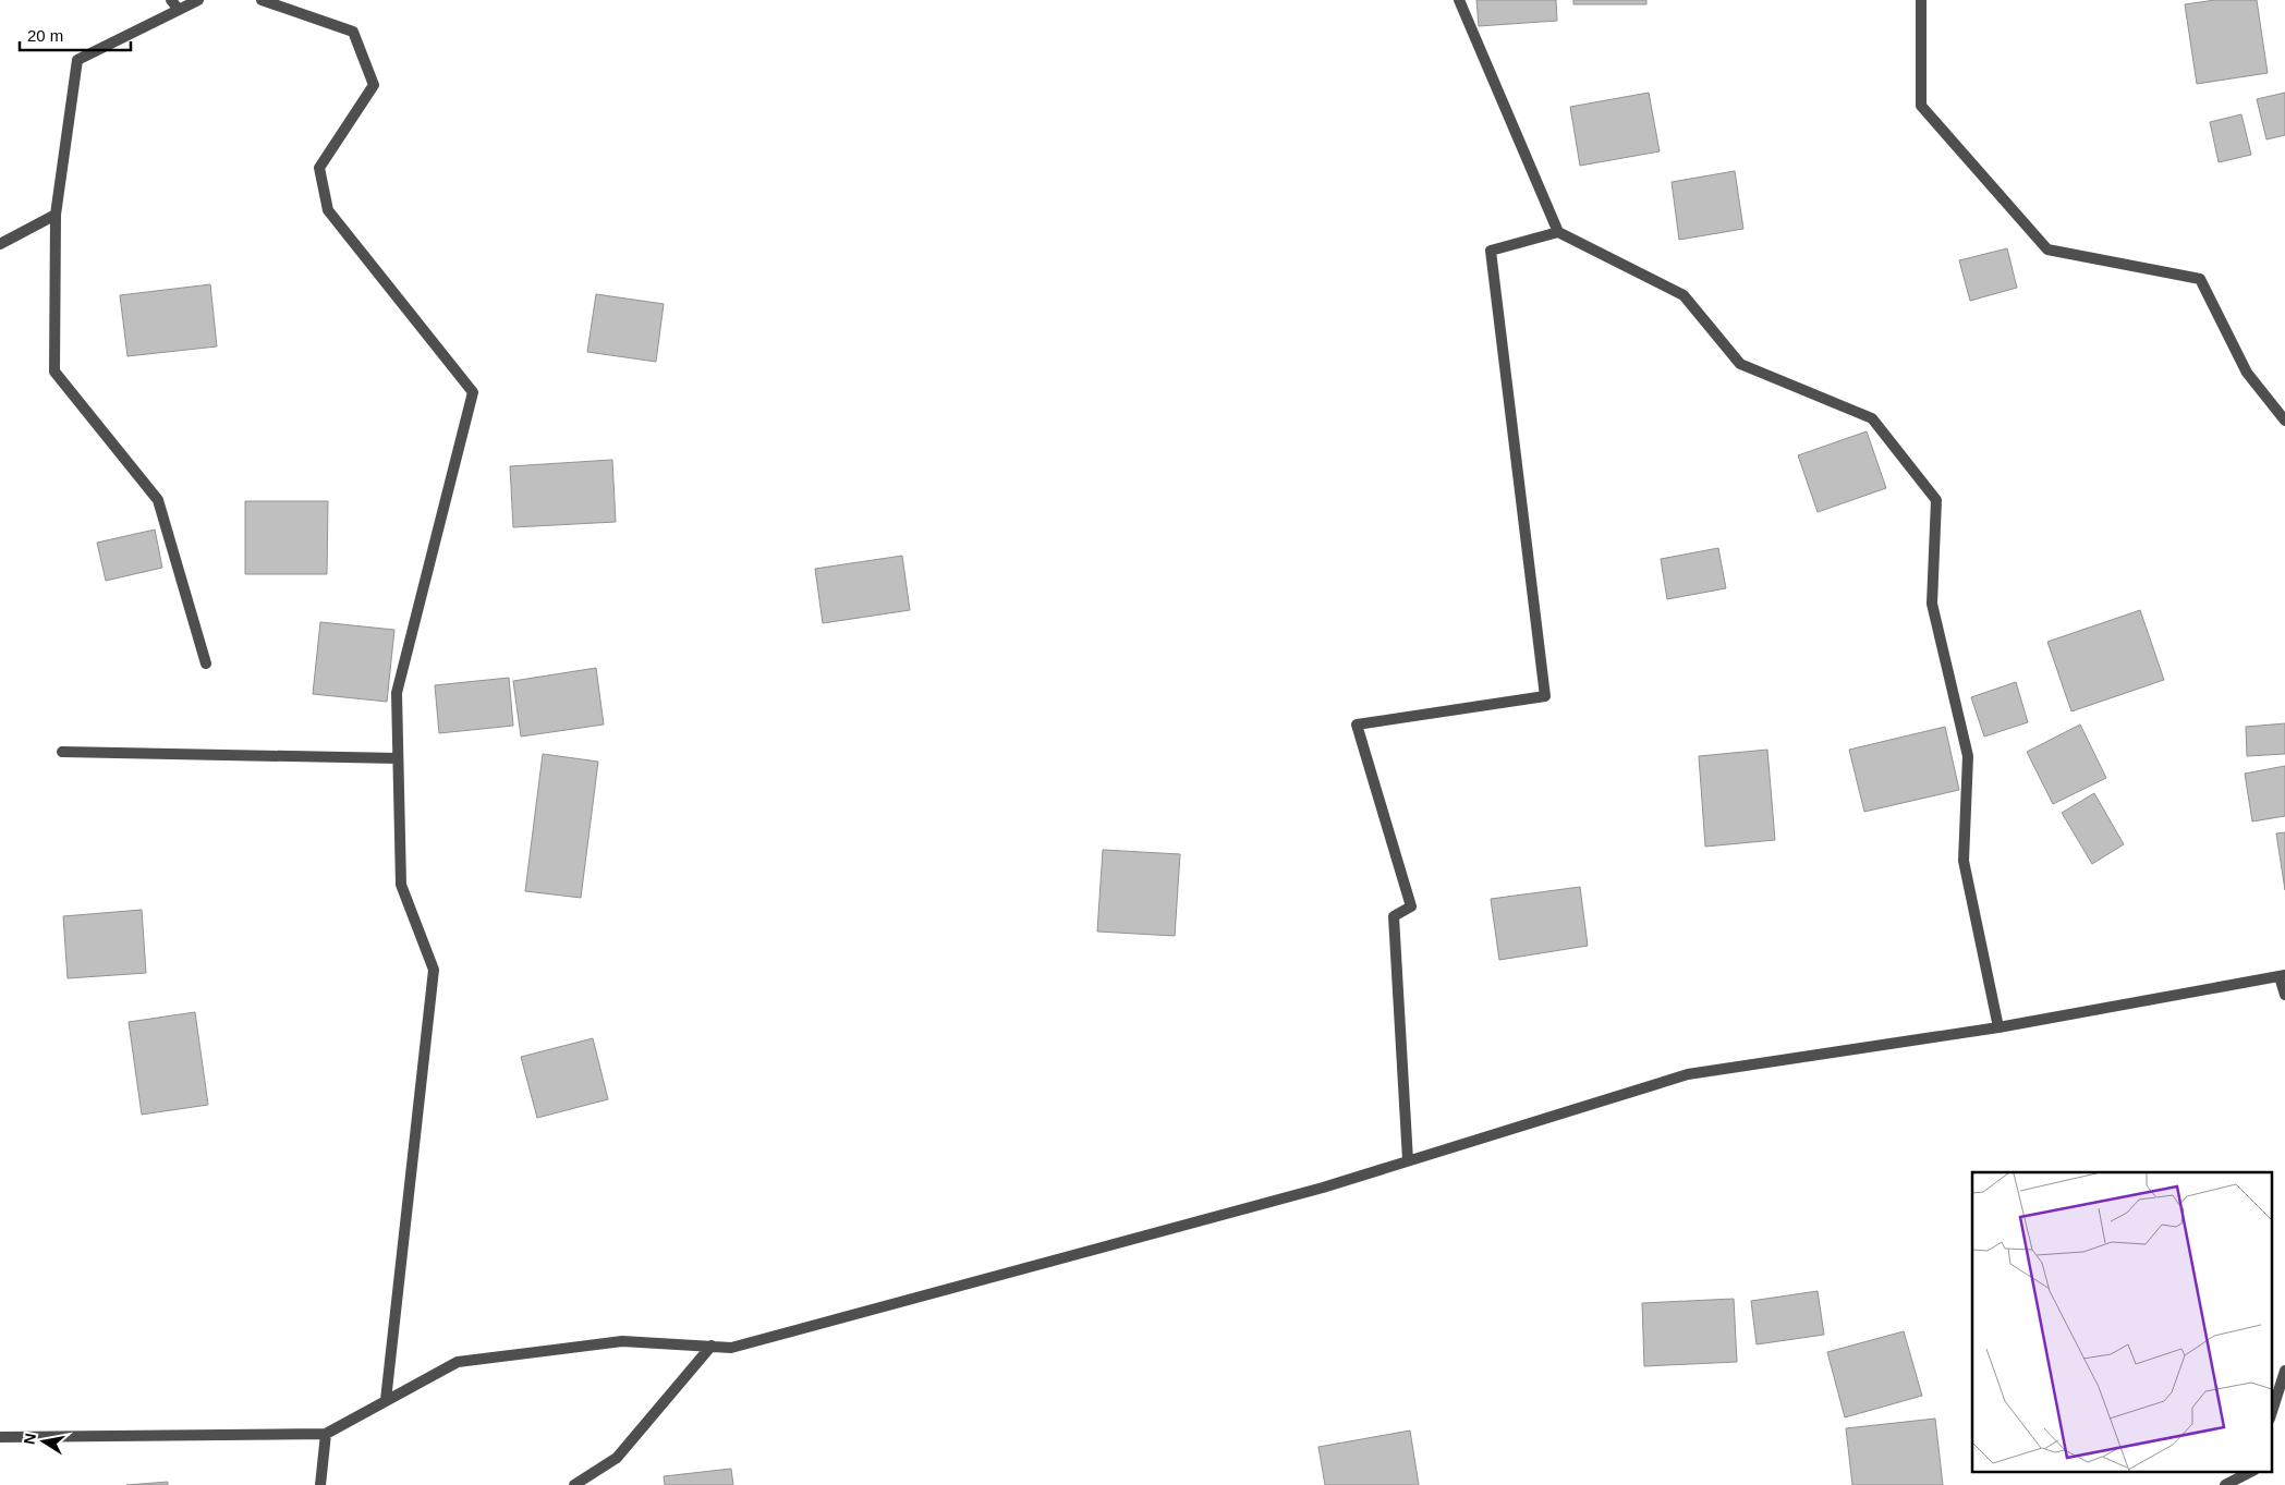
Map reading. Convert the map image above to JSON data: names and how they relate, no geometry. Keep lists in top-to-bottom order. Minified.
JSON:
{"scale_bar":"20 m","north":"left"}
